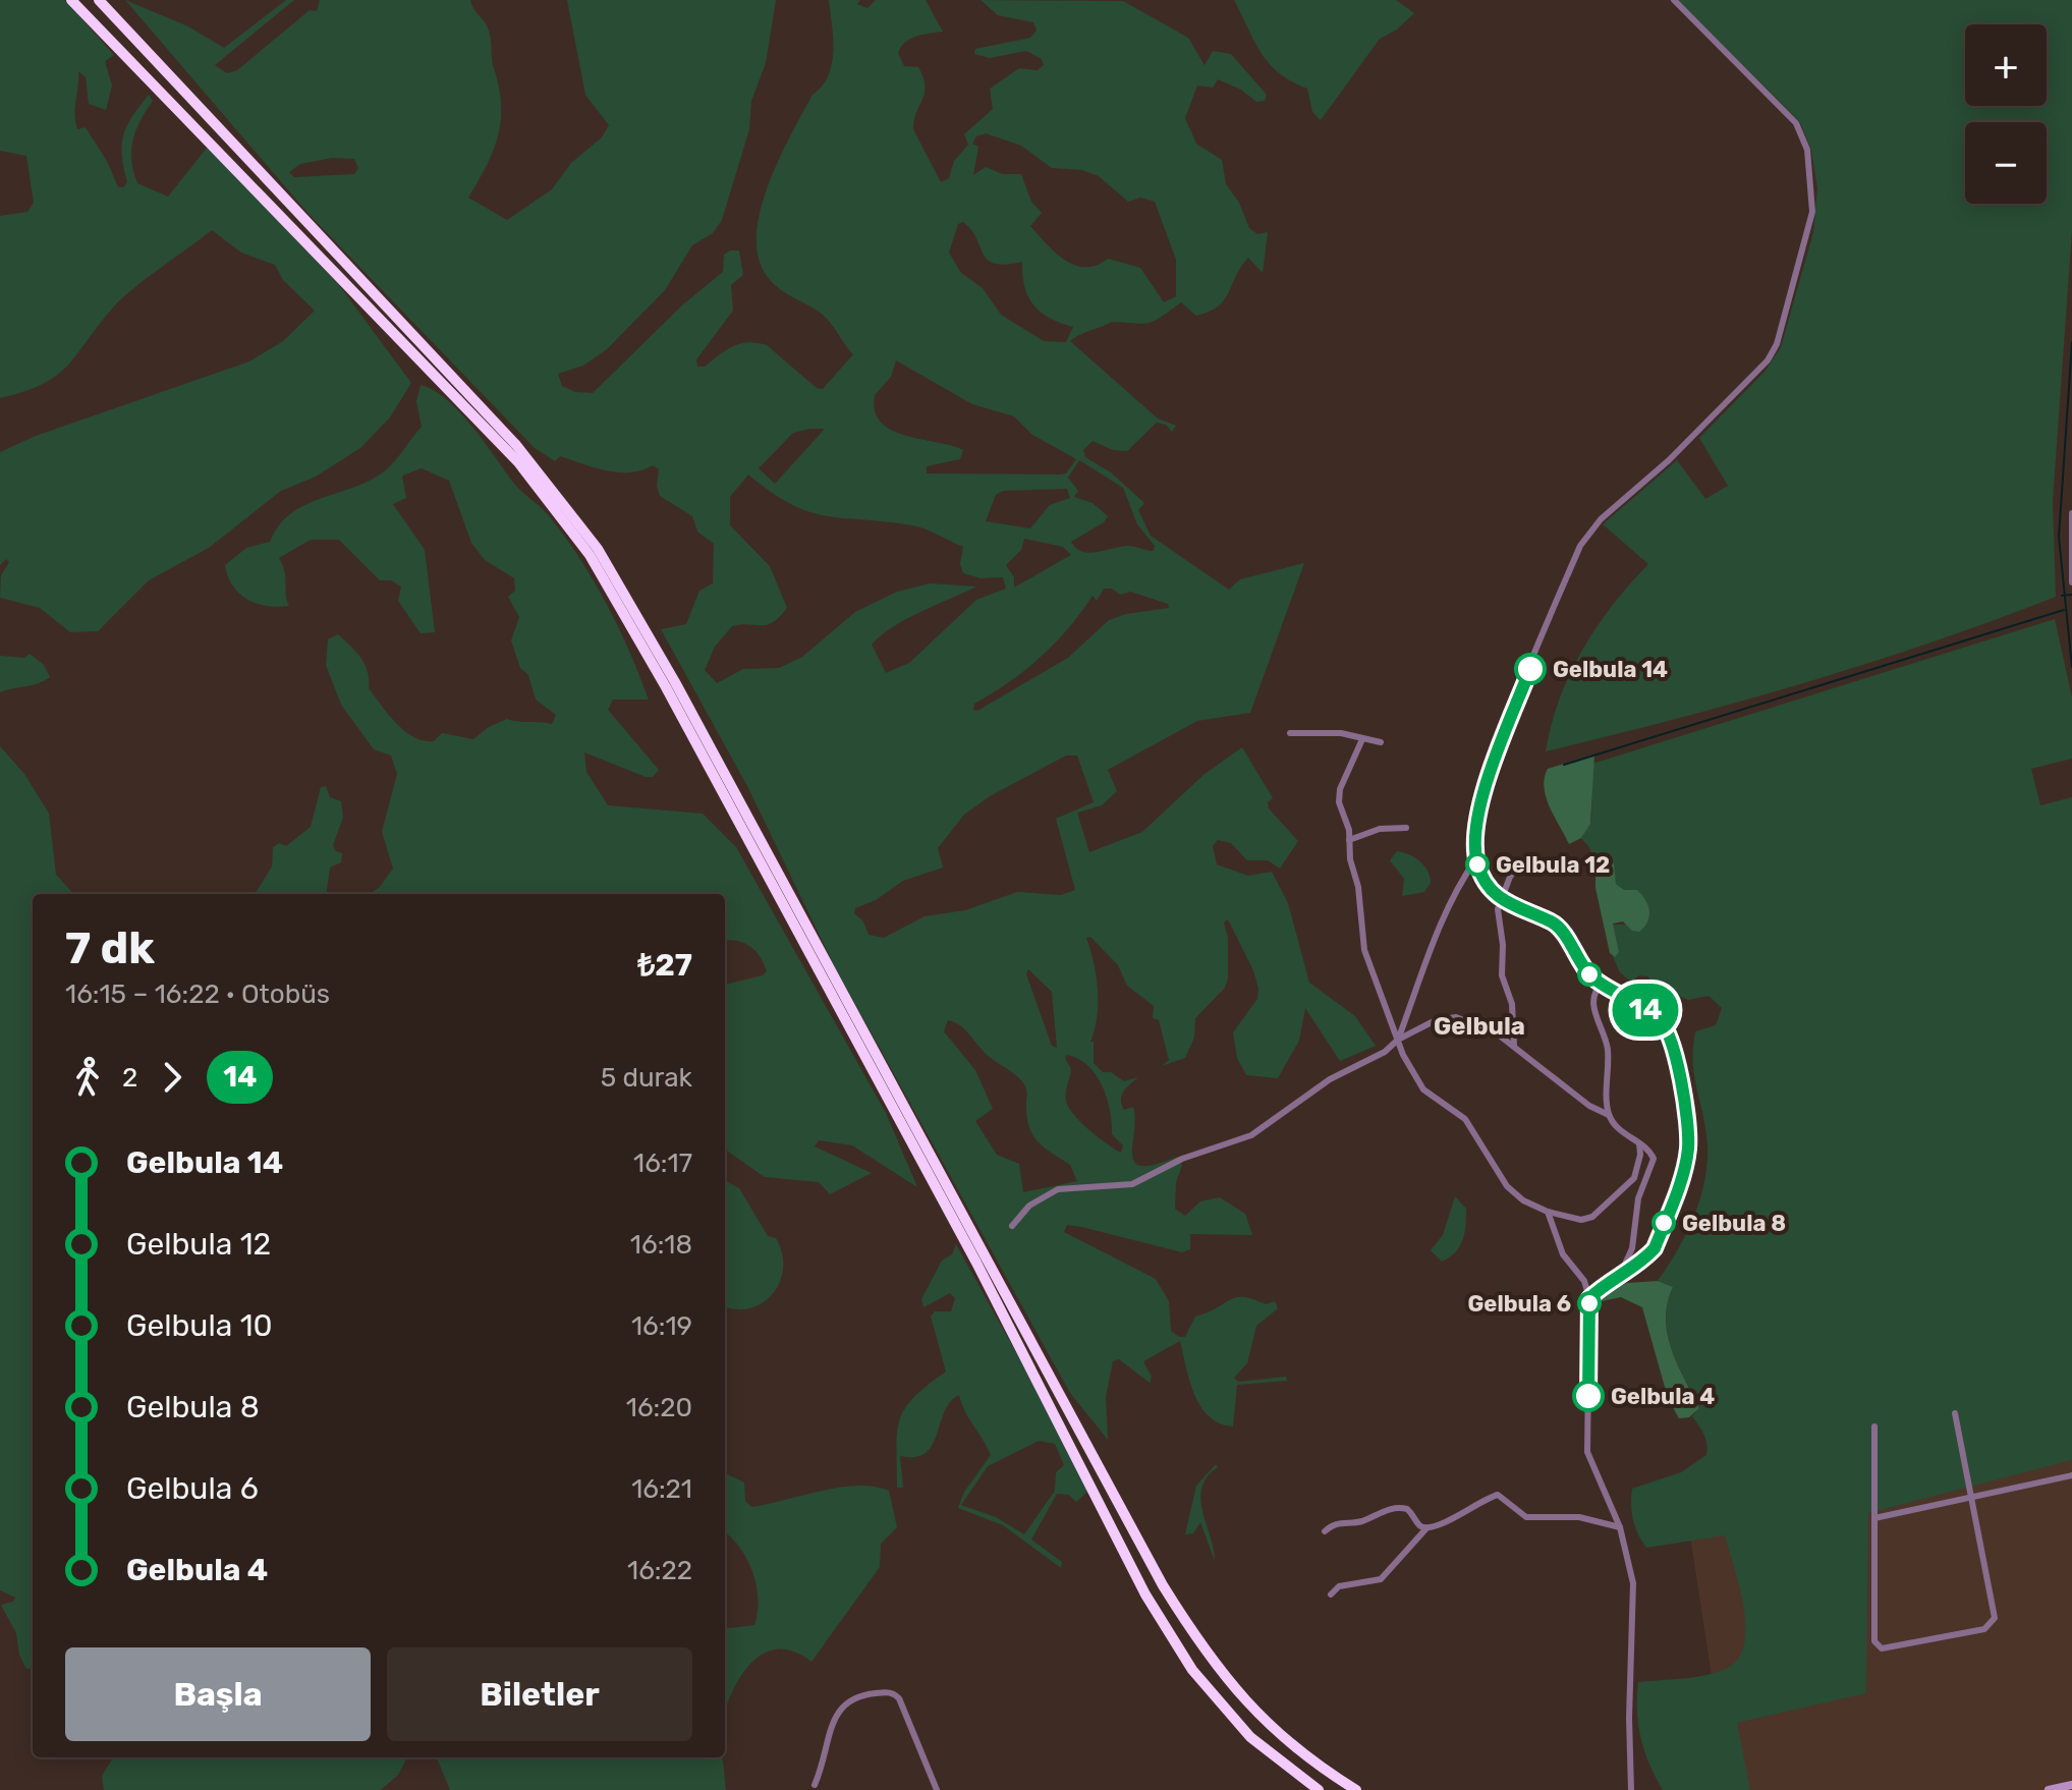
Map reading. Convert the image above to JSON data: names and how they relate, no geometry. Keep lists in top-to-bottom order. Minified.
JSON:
{"districts":["Gelbula"],"places":["Gelbula 14","Gelbula 12","Gelbula 8","Gelbula 6","Gelbula 4"],"lines":["bus line 14"],"page":{"on_map":"14","map_buttons":["+","−"],"heading":["7 dk","16:15 – 16:22 · Otobüs","₺27"],"legs":["2","14","5 durak"],"list":[{"name":"Gelbula 14","value":"16:17"},{"name":"Gelbula 12","value":"16:18"},{"name":"Gelbula 10","value":"16:19"},{"name":"Gelbula 8","value":"16:20"},{"name":"Gelbula 6","value":"16:21"},{"name":"Gelbula 4","value":"16:22"}],"buttons":["Başla","Biletler"]}}
